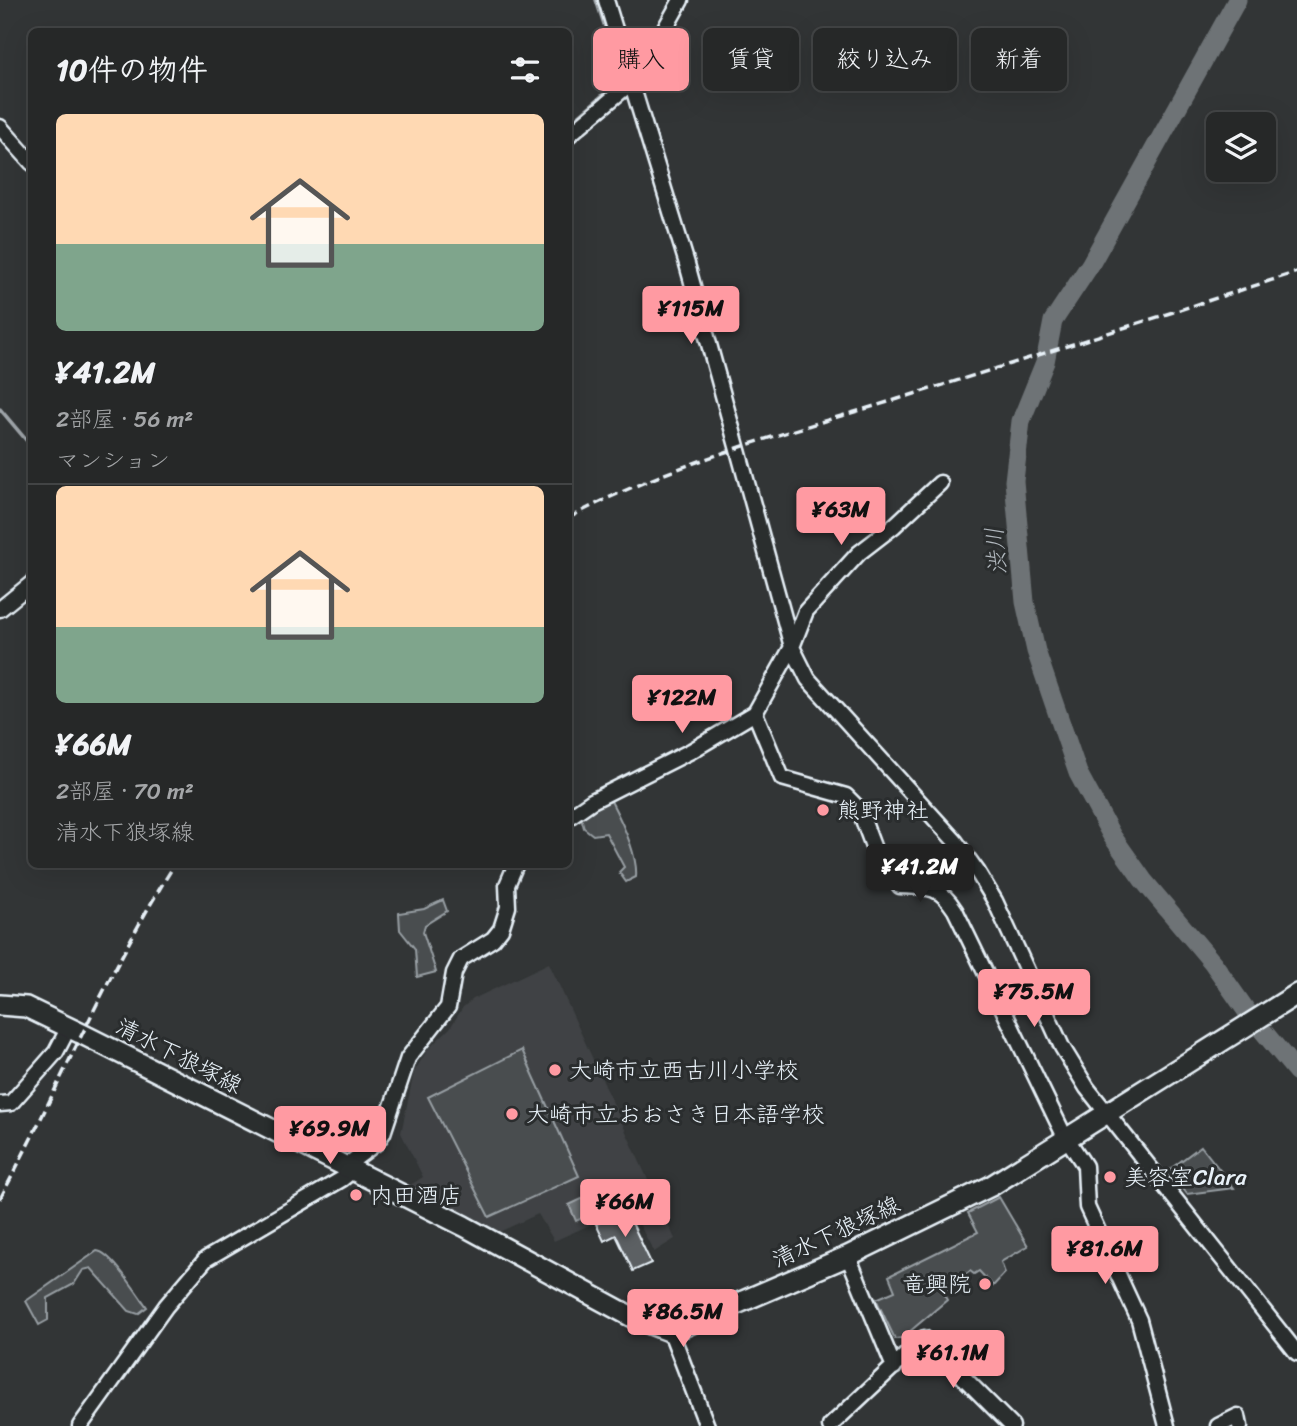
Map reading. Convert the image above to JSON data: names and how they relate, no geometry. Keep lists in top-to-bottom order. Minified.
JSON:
{"streets":{"main road":["清水下狼塚線"]},"water":["渋川"],"places":["熊野神社","大崎市立西古川小学校","大崎市立おおさき日本語学校","美容室Clara","内田酒店","竜興院"],"page":{"chip":["購入","賃貸","絞り込み","新着"],"heading":"10件の物件","list":[{"name":"¥41.2M","note":"2部屋 · 56 m² · マンション"},{"name":"¥66M","note":"2部屋 · 70 m² · 清水下狼塚線"}],"price":["¥115M","¥63M","¥122M","¥41.2M","¥75.5M","¥69.9M","¥66M","¥81.6M","¥86.5M","¥61.1M"]}}
